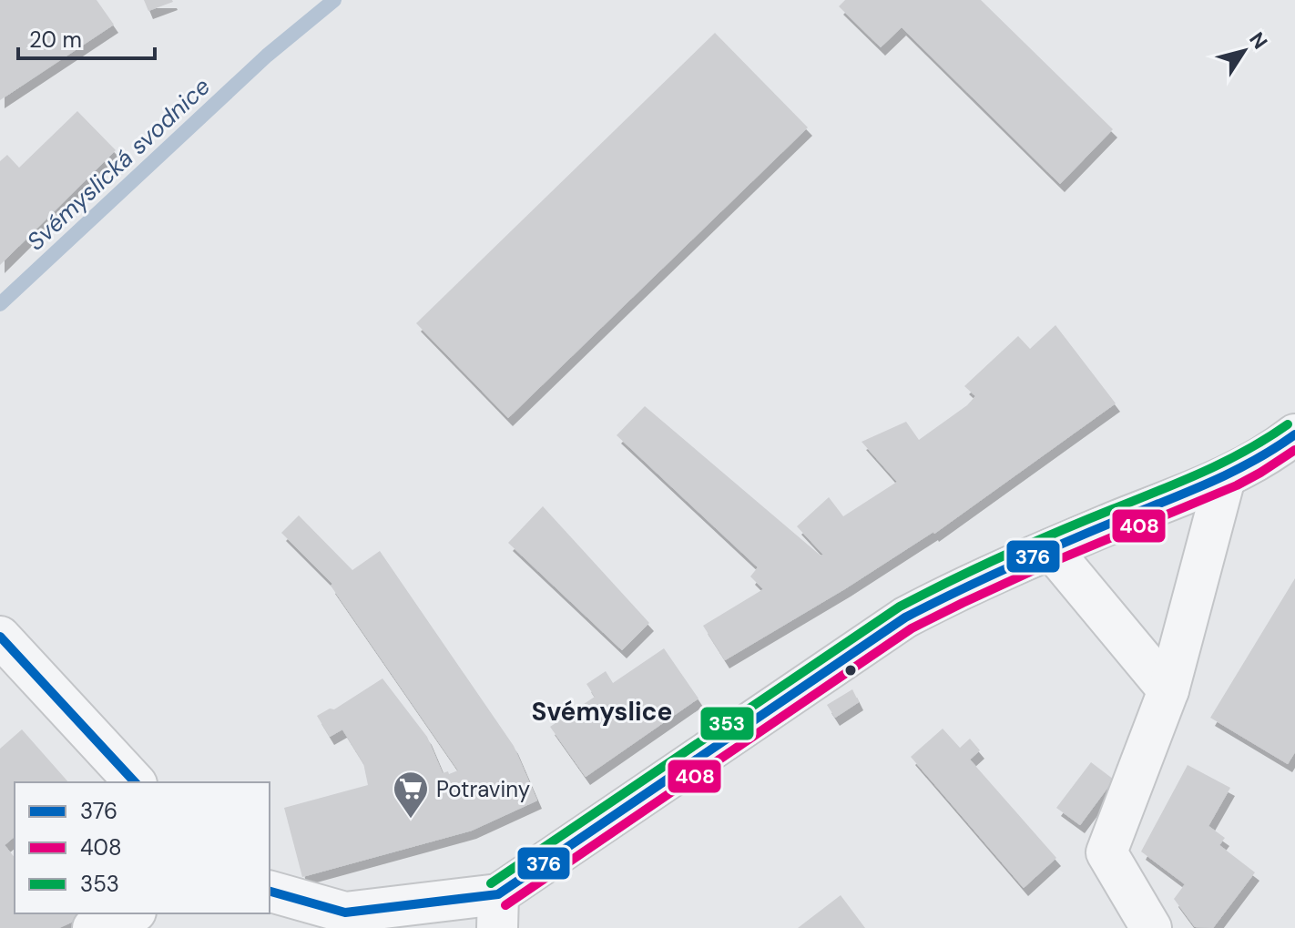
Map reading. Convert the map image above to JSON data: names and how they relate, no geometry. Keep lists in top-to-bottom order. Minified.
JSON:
{"districts":["Svémyslice"],"water":["Svémyslická svodnice"],"places":{"supermarket":["Potraviny"]},"lines":["transit line 353","transit line 376","transit line 408"],"legend":["376","408","353"],"scale_bar":"20 m","north":"top right"}
